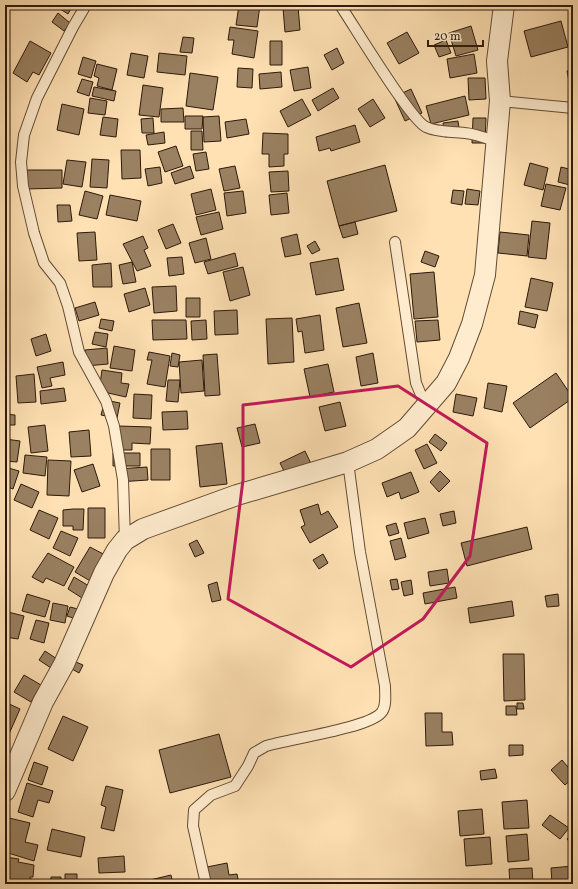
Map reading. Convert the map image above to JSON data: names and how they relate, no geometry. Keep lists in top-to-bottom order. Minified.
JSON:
{"scale_bar":"20 m"}
